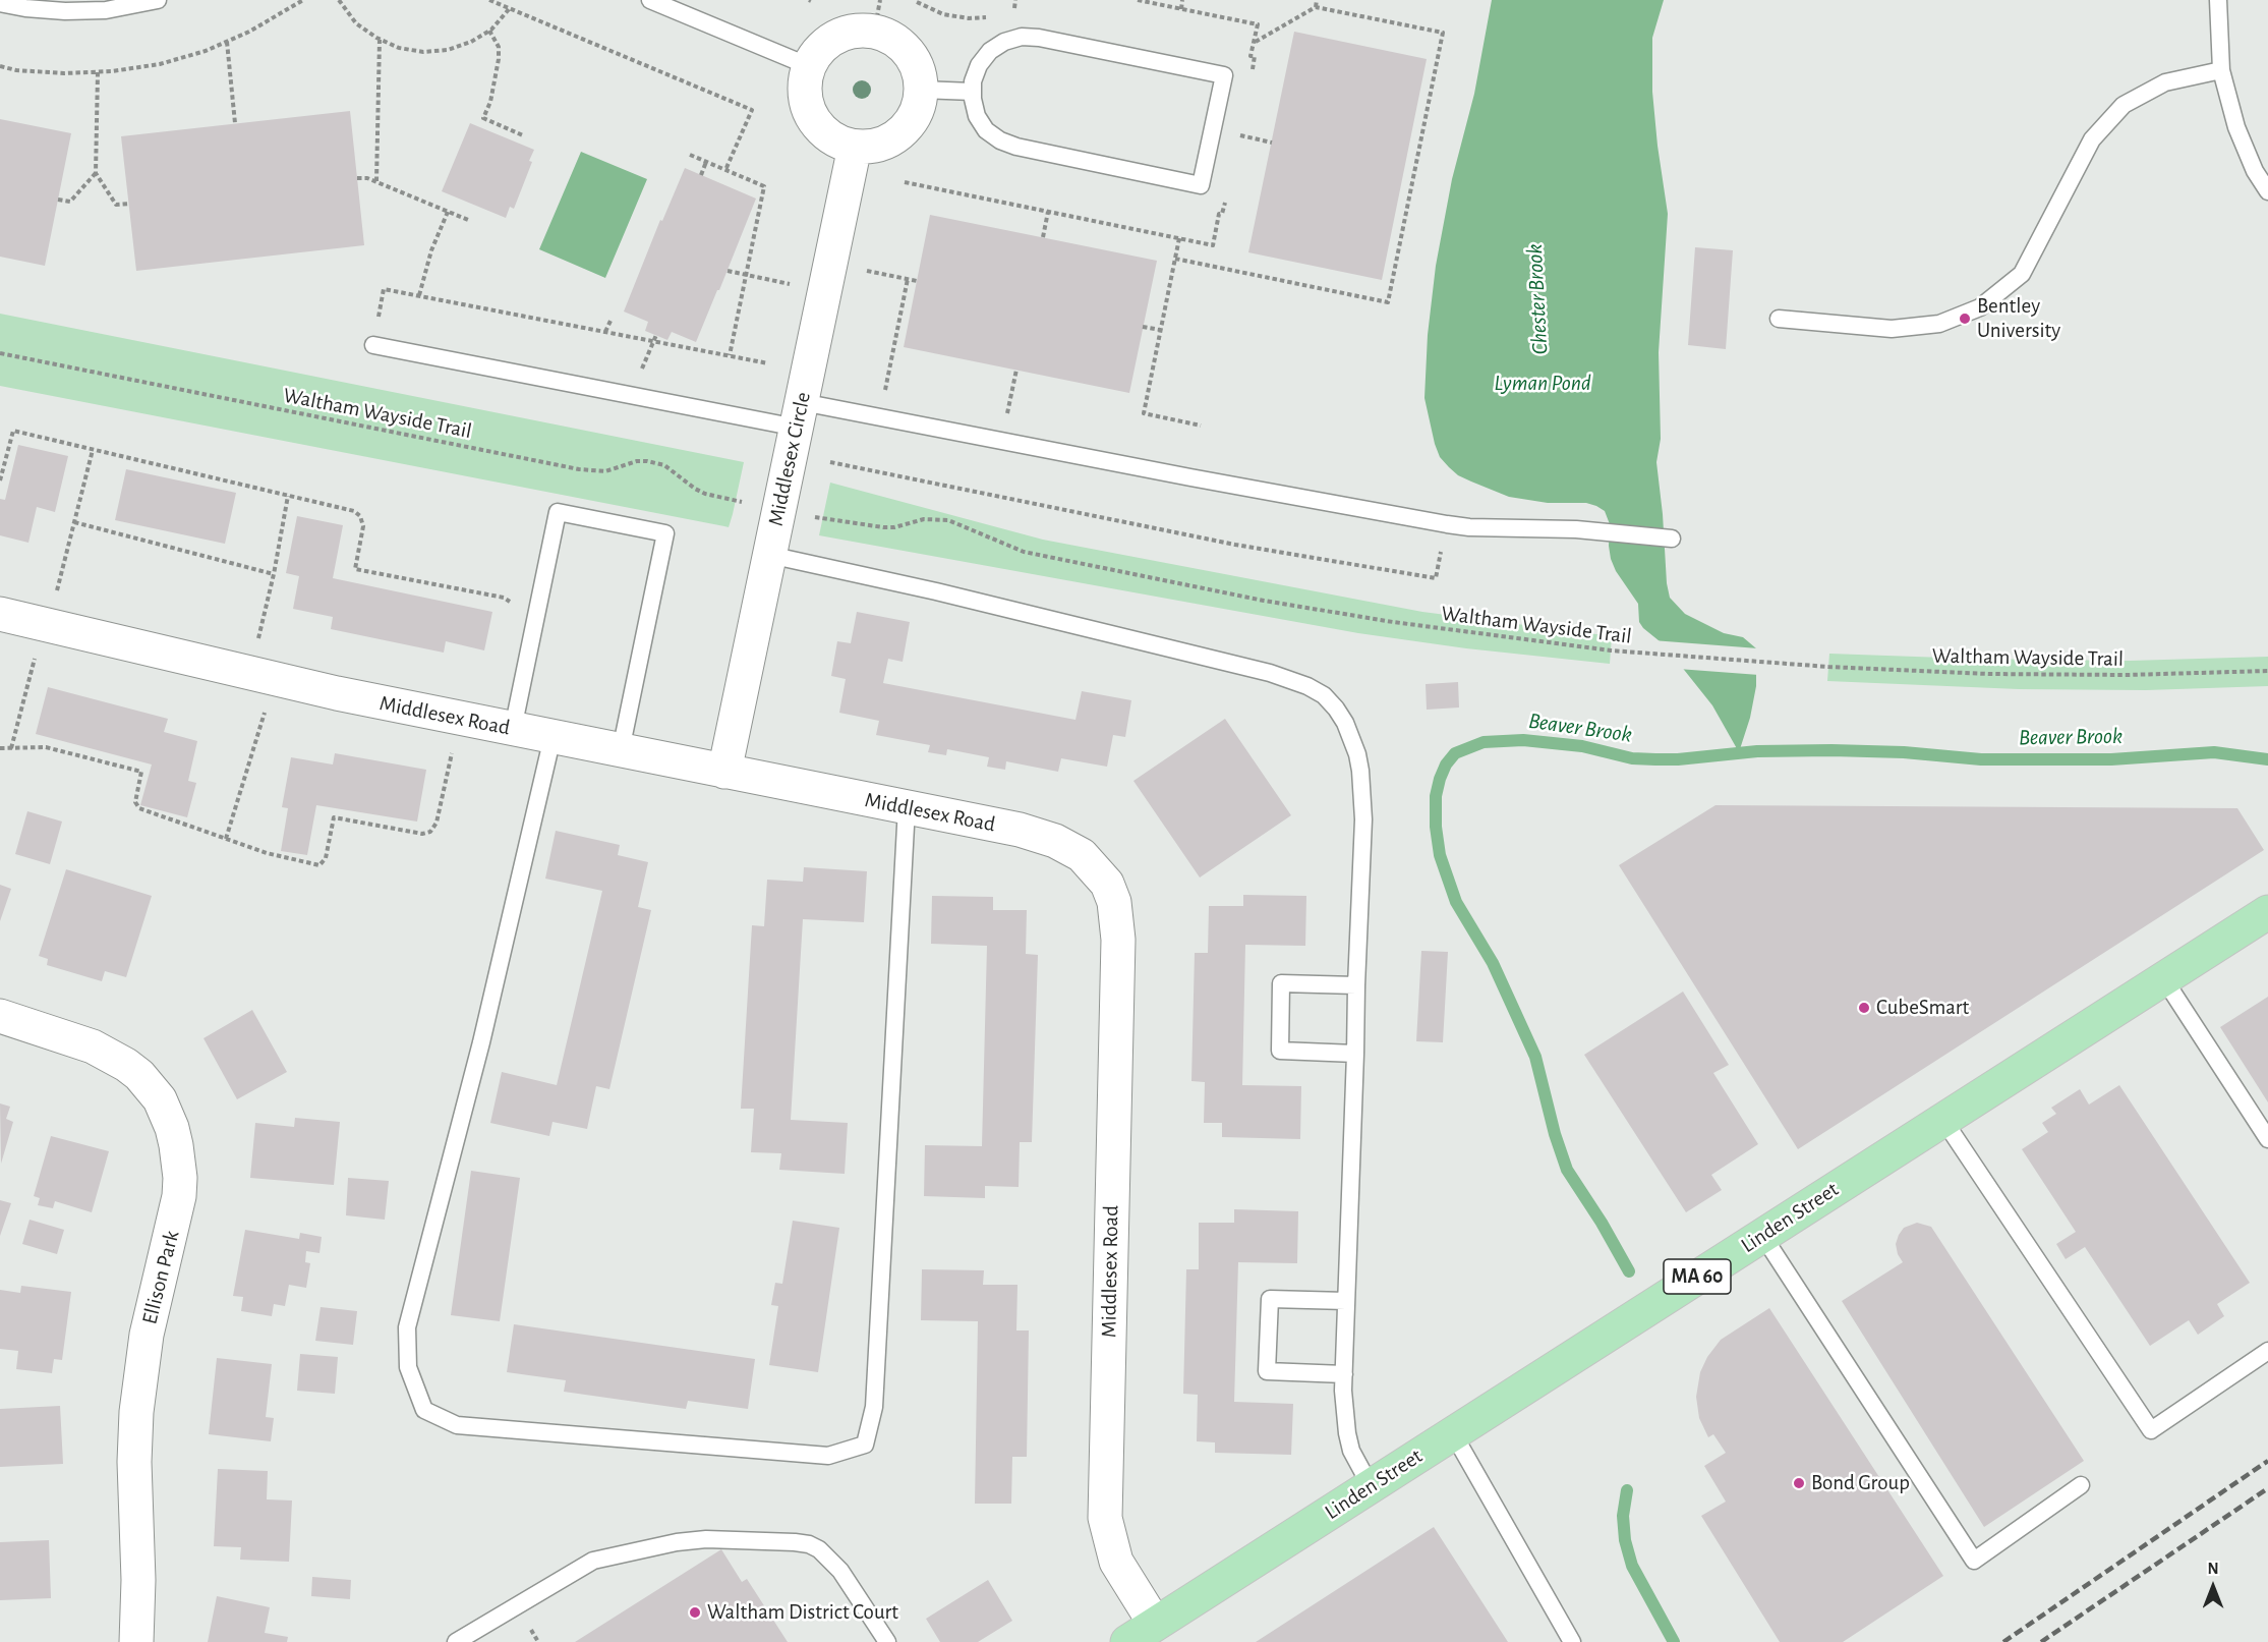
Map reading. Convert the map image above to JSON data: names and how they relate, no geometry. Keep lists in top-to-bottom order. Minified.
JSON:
{"streets":{"main road":["Linden Street","MA 60"],"street":["Middlesex Circle","Middlesex Road","Ellison Park"],"path":["Waltham Wayside Trail"]},"crossings":[["Middlesex Circle","Middlesex Road"],["Middlesex Road","Linden Street"]],"water":["Chester Brook","Lyman Pond","Beaver Brook"],"places":["Bentley University","CubeSmart","Bond Group","Waltham District Court"],"north":"top"}
